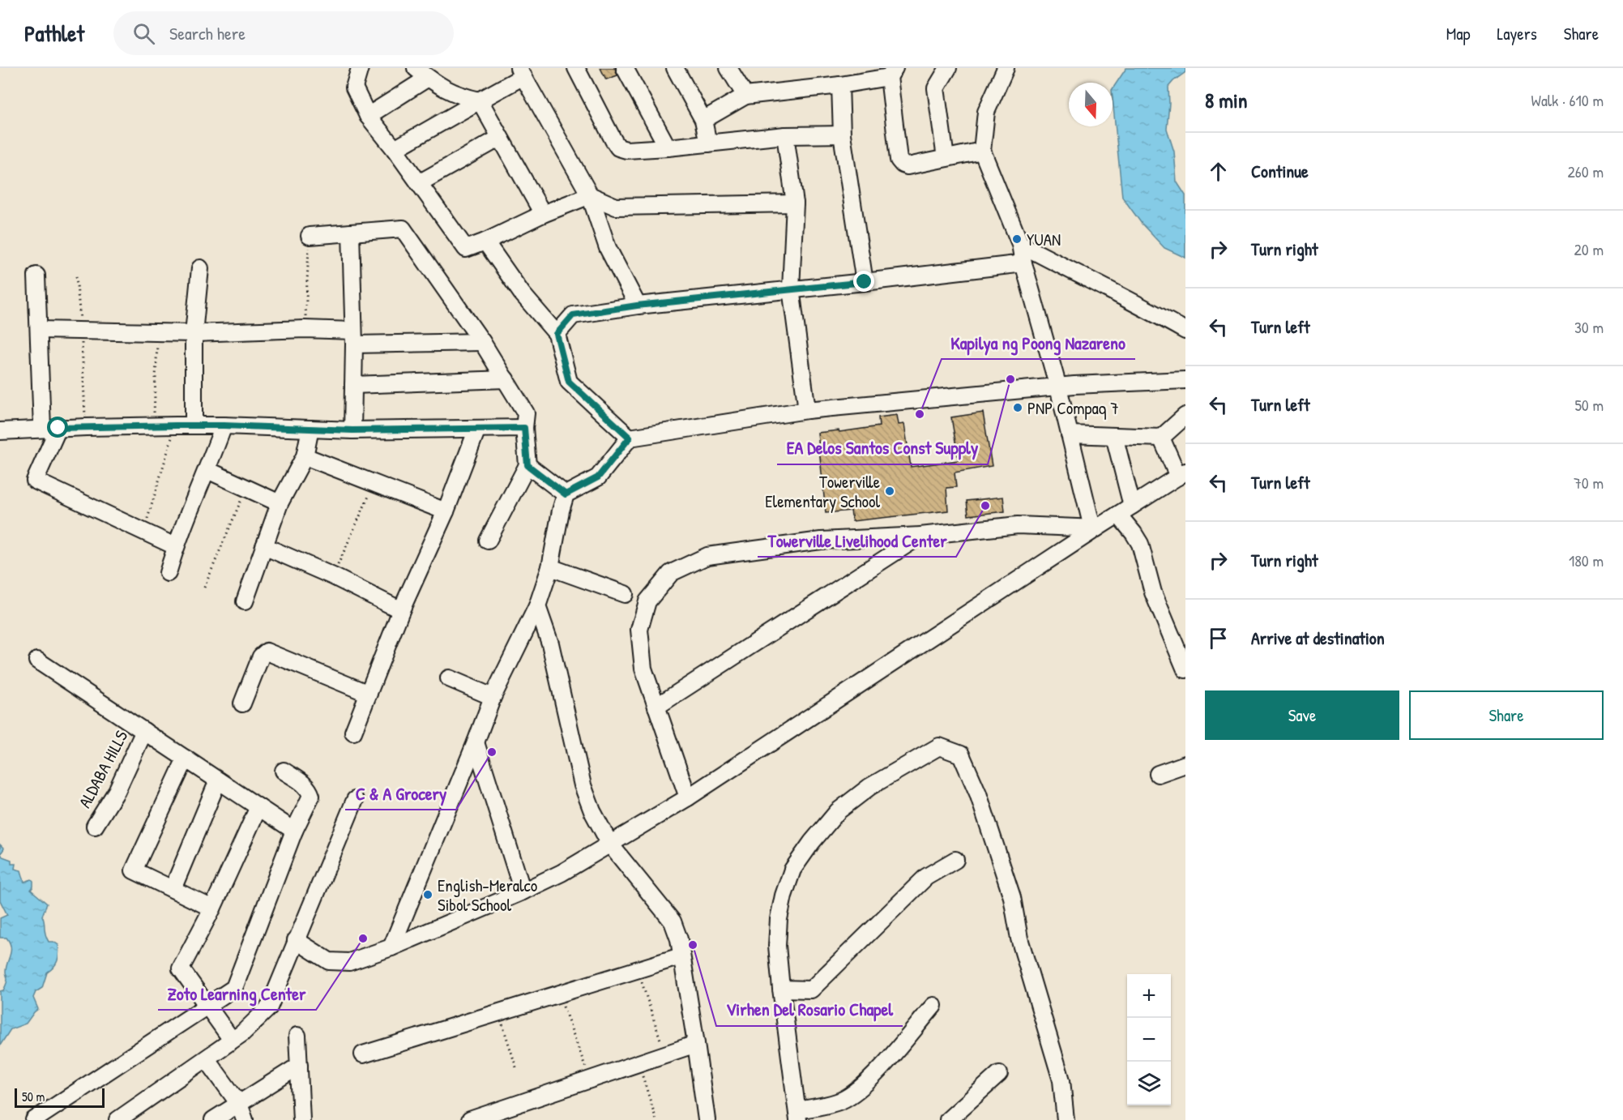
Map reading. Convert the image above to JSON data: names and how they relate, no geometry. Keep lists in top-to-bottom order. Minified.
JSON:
{"streets":{"street":["ALDABA HILLS"]},"places":["YUAN","EA Delos Santos Const Supply","PNP Compaq 7","Kapilya ng Poong Nazareno","Towerville Elementary School","Towerville Livelihood Center","C & A Grocery","English-Meralco Sibol School","Zoto Learning Center","Virhen Del Rosario Chapel"],"scale_bar":"50 m","north":"bottom","page":{"header":"Pathlet","search":"Search here","nav":["Map","Layers","Share"],"heading":["8 min","Walk · 610 m"],"list":[["Continue","260 m"],["Turn right","20 m"],["Turn left","30 m"],["Turn left","50 m"],["Turn left","70 m"],["Turn right","180 m"],"Arrive at destination"],"buttons":["Save","Share"],"map_buttons":["+","−"],"scale":"50 m"}}
